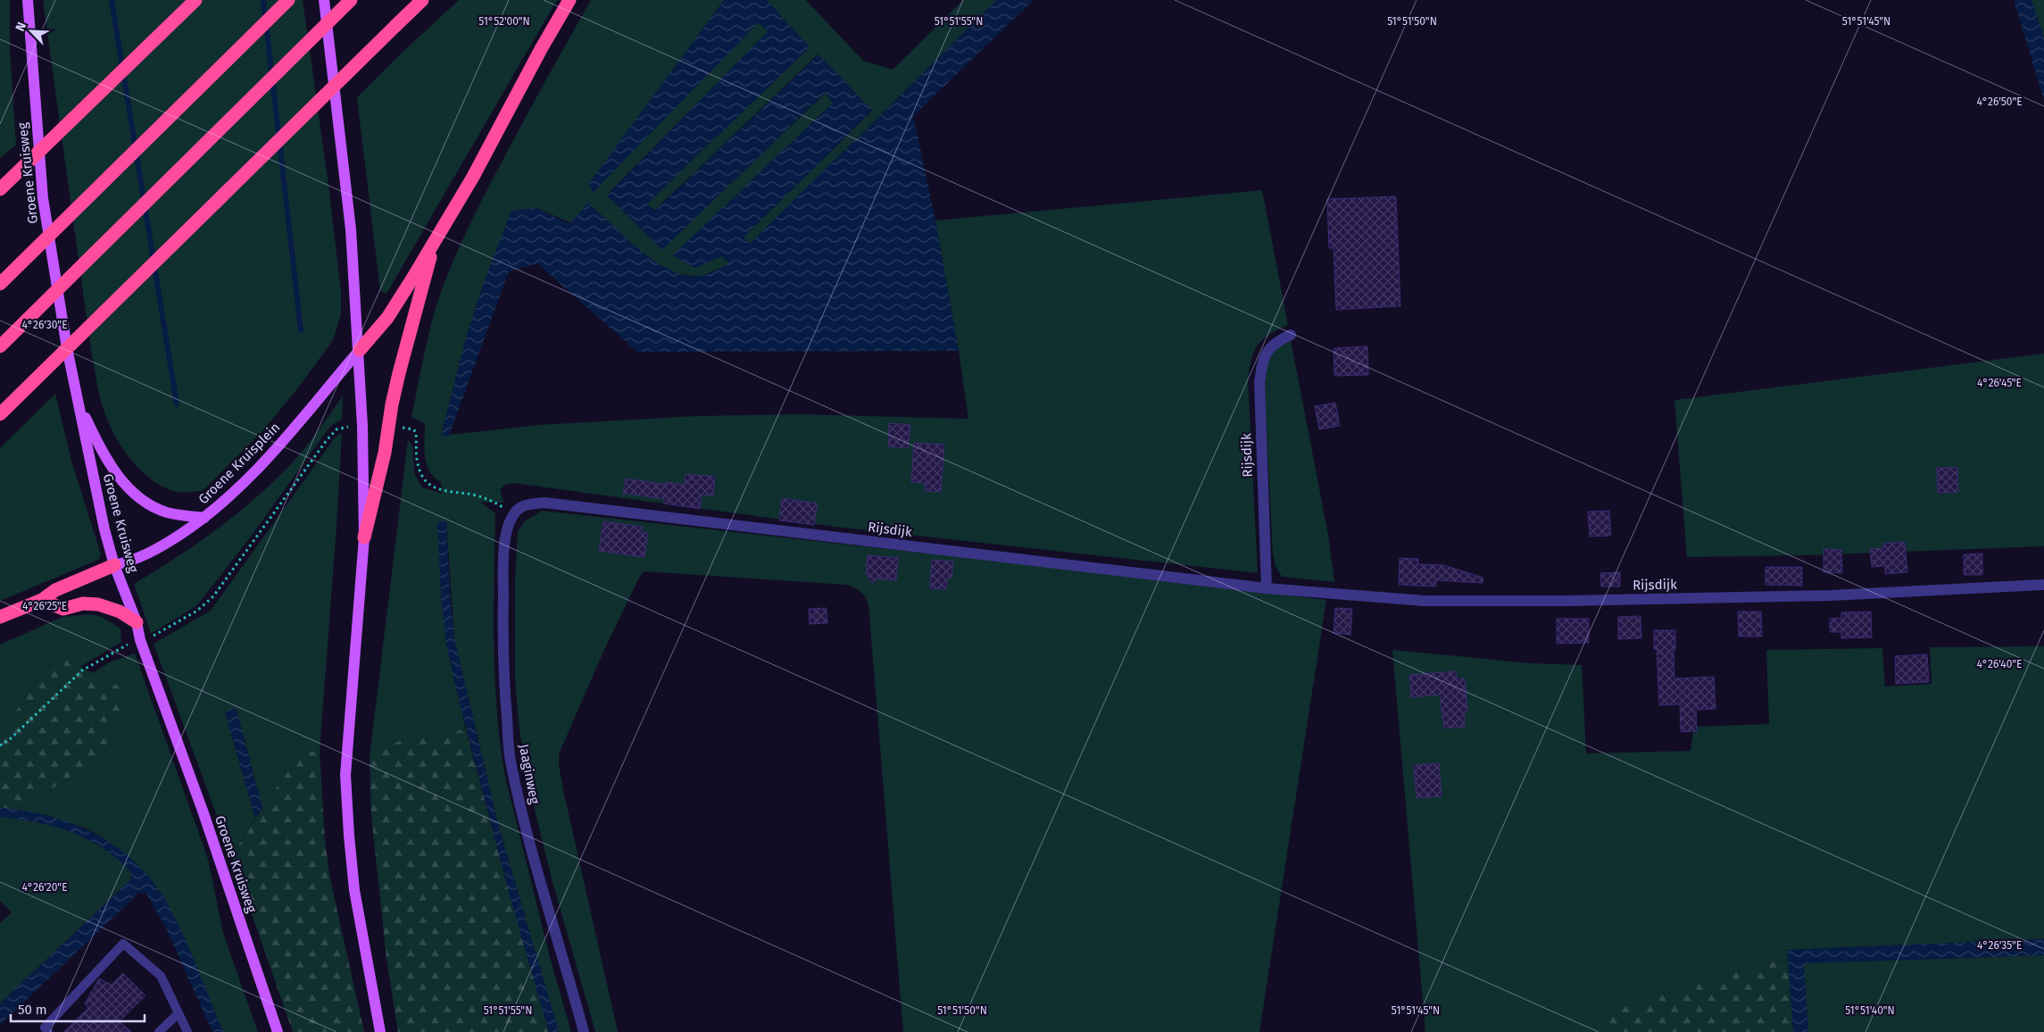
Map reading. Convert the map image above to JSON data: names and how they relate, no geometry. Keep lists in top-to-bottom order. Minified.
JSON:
{"streets":{"main road":["Groene Kruisweg","Groene Kruisplein"],"street":["Rijsdijk","Jaaginweg"]},"crossings":[["Groene Kruisweg","Groene Kruisplein"],["Rijsdijk","Jaaginweg"]],"scale_bar":"50 m","north":"top left","coordinates":["51°52'00\"N","51°51'55\"N","51°51'50\"N","51°51'45\"N","4°26'50\"E","4°26'30\"E","4°26'45\"E","4°26'25\"E","4°26'40\"E","4°26'20\"E","4°26'35\"E","51°51'40\"N"]}
